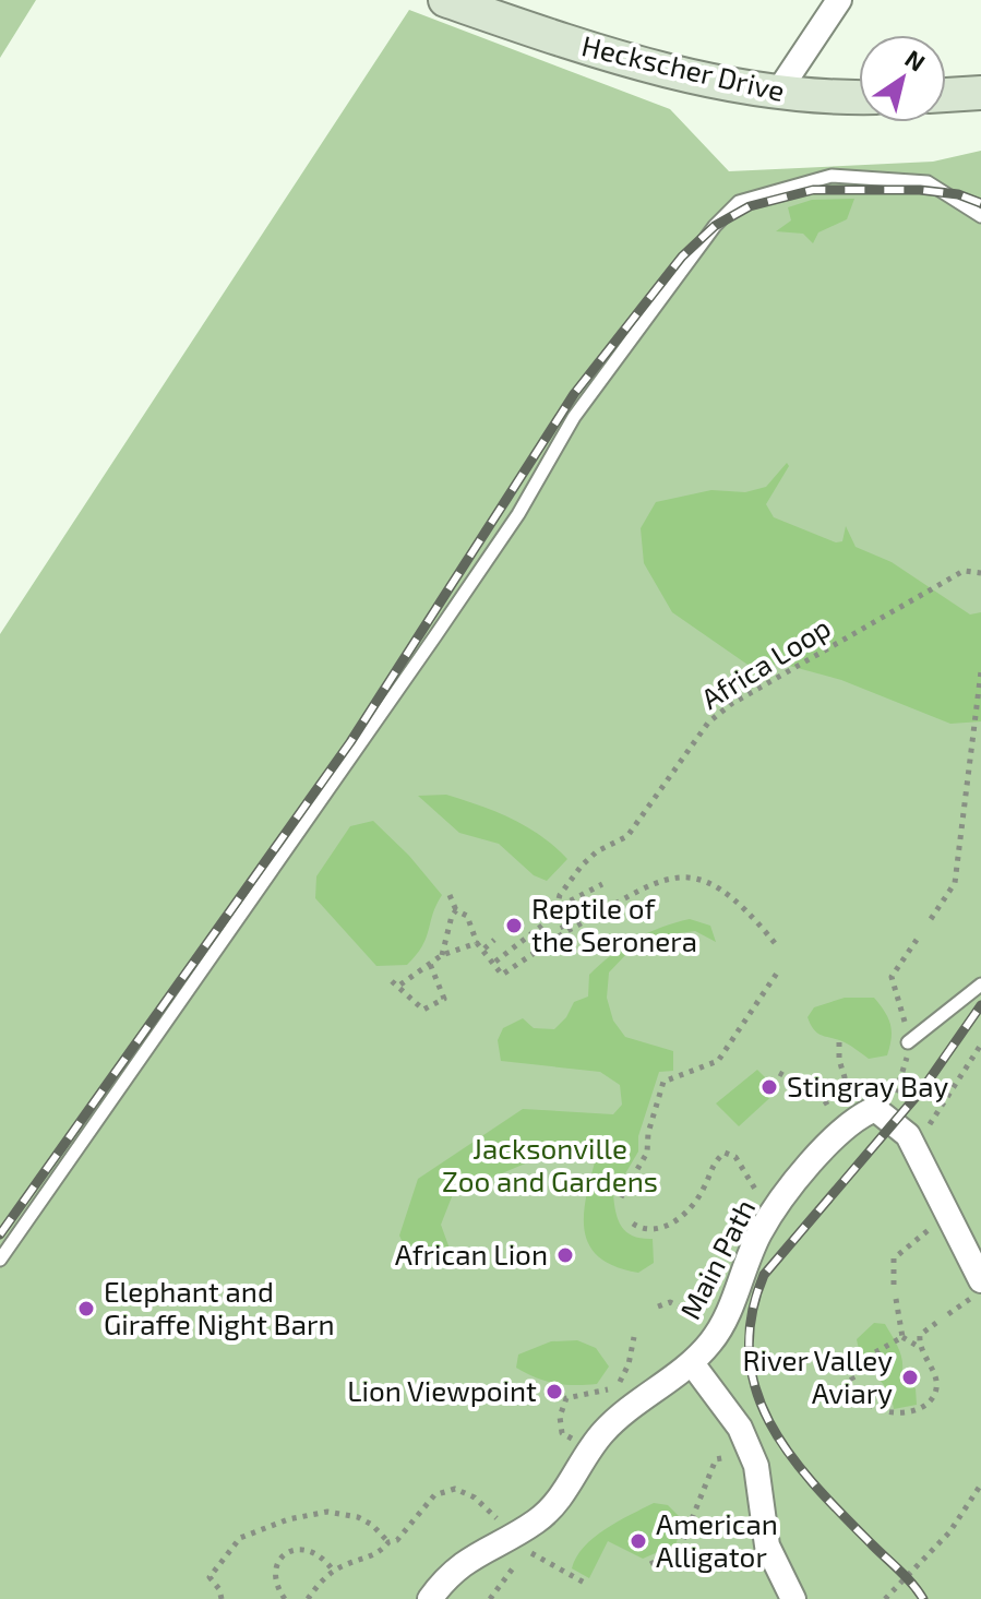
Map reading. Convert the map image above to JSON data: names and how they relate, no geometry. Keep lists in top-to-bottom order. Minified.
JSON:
{"streets":{"main road":["Heckscher Drive"],"street":["Main Path"],"path":["Africa Loop"]},"parks":["Jacksonville Zoo and Gardens"],"places":["Reptile of the Seronera","Stingray Bay","African Lion","Elephant and Giraffe Night Barn","River Valley Aviary","Lion Viewpoint","American Alligator"],"north":"top right"}
